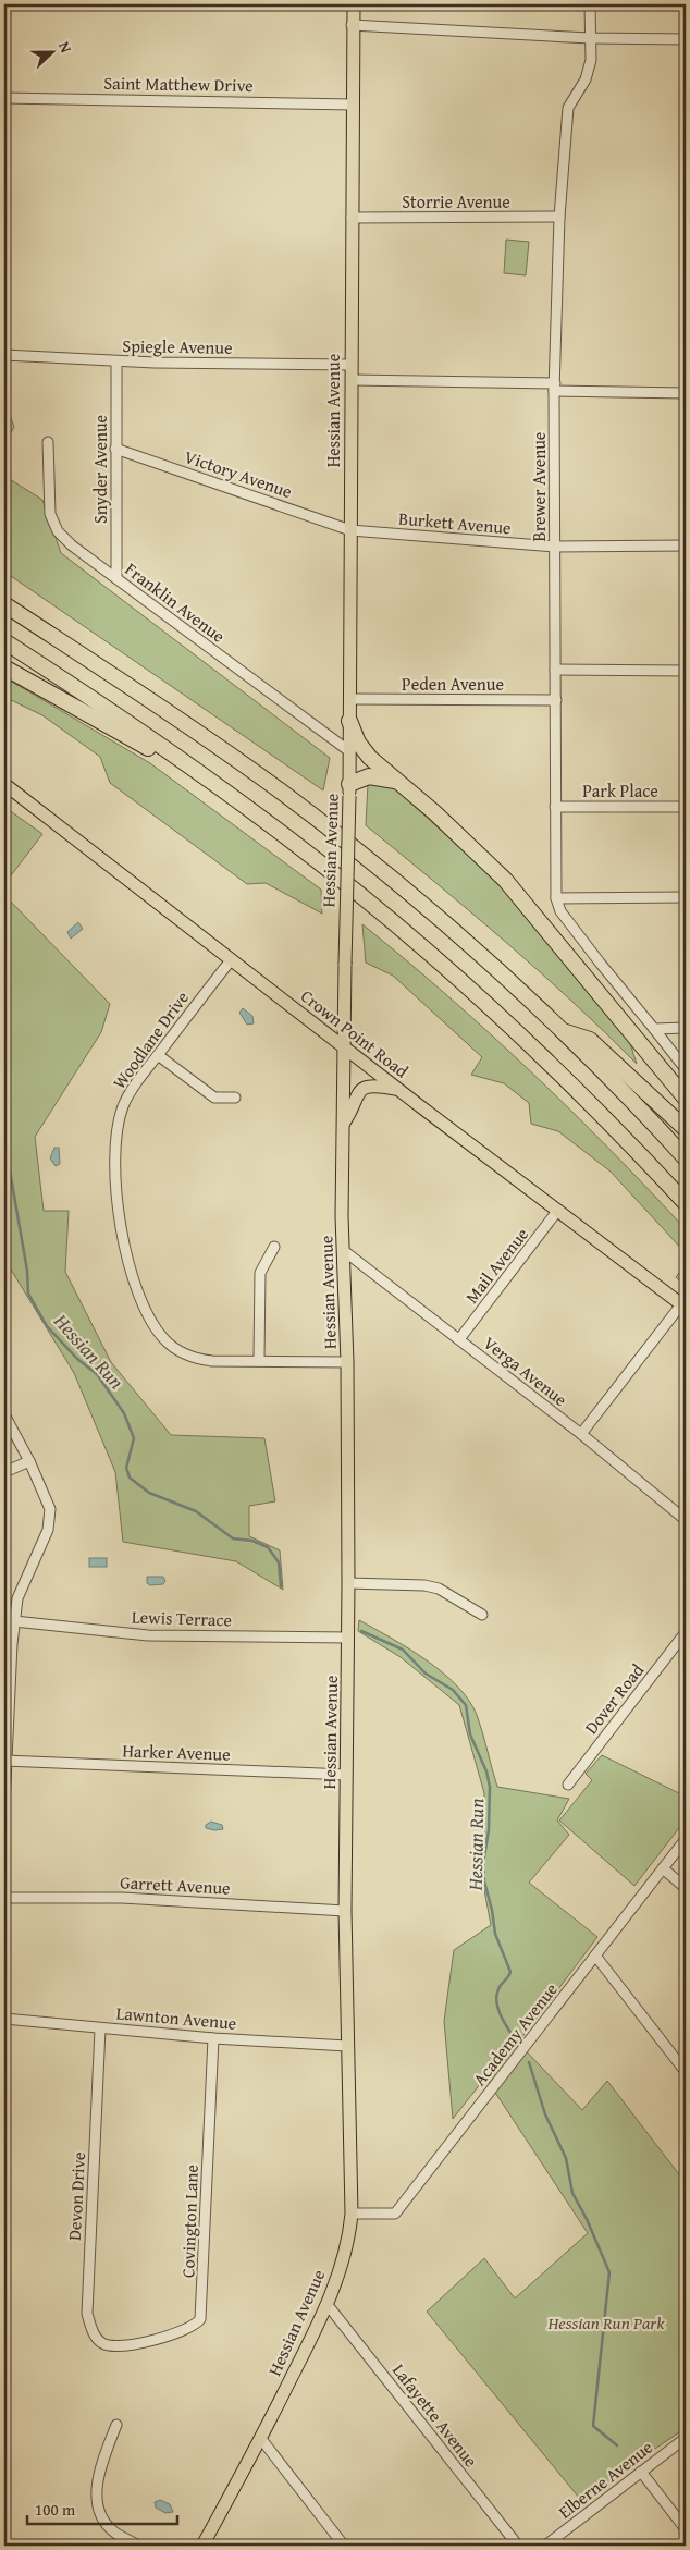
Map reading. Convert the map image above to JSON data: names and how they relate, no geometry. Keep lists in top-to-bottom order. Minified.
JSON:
{"streets":{"main road":["Hessian Avenue","Crown Point Road"],"street":["Saint Matthew Drive","Storrie Avenue","Spiegle Avenue","Snyder Avenue","Victory Avenue","Brewer Avenue","Burkett Avenue","Franklin Avenue","Peden Avenue","Park Place","Woodlane Drive","Mail Avenue","Verga Avenue","Lewis Terrace","Dover Road","Harker Avenue","Garrett Avenue","Lawnton Avenue","Academy Avenue","Devon Drive","Covington Lane","Lafayette Avenue","Elberne Avenue"]},"crossings":[["Saint Matthew Drive","Hessian Avenue"],["Storrie Avenue","Hessian Avenue"],["Storrie Avenue","Brewer Avenue"],["Spiegle Avenue","Hessian Avenue"],["Spiegle Avenue","Snyder Avenue"],["Hessian Avenue","Victory Avenue"],["Hessian Avenue","Burkett Avenue"],["Hessian Avenue","Franklin Avenue"],["Hessian Avenue","Peden Avenue"],["Hessian Avenue","Crown Point Road"],["Hessian Avenue","Woodlane Drive"],["Hessian Avenue","Verga Avenue"],["Hessian Avenue","Lewis Terrace"],["Hessian Avenue","Harker Avenue"],["Hessian Avenue","Garrett Avenue"],["Hessian Avenue","Lawnton Avenue"],["Hessian Avenue","Academy Avenue"],["Hessian Avenue","Lafayette Avenue"],["Snyder Avenue","Victory Avenue"],["Snyder Avenue","Franklin Avenue"],["Victory Avenue","Burkett Avenue"],["Brewer Avenue","Burkett Avenue"],["Brewer Avenue","Peden Avenue"],["Brewer Avenue","Park Place"],["Crown Point Road","Woodlane Drive"],["Crown Point Road","Mail Avenue"],["Mail Avenue","Verga Avenue"],["Lawnton Avenue","Devon Drive"],["Lawnton Avenue","Covington Lane"],["Devon Drive","Covington Lane"]],"water":["Hessian Run"],"parks":["Hessian Run Park"],"scale_bar":"100 m","north":"right"}
